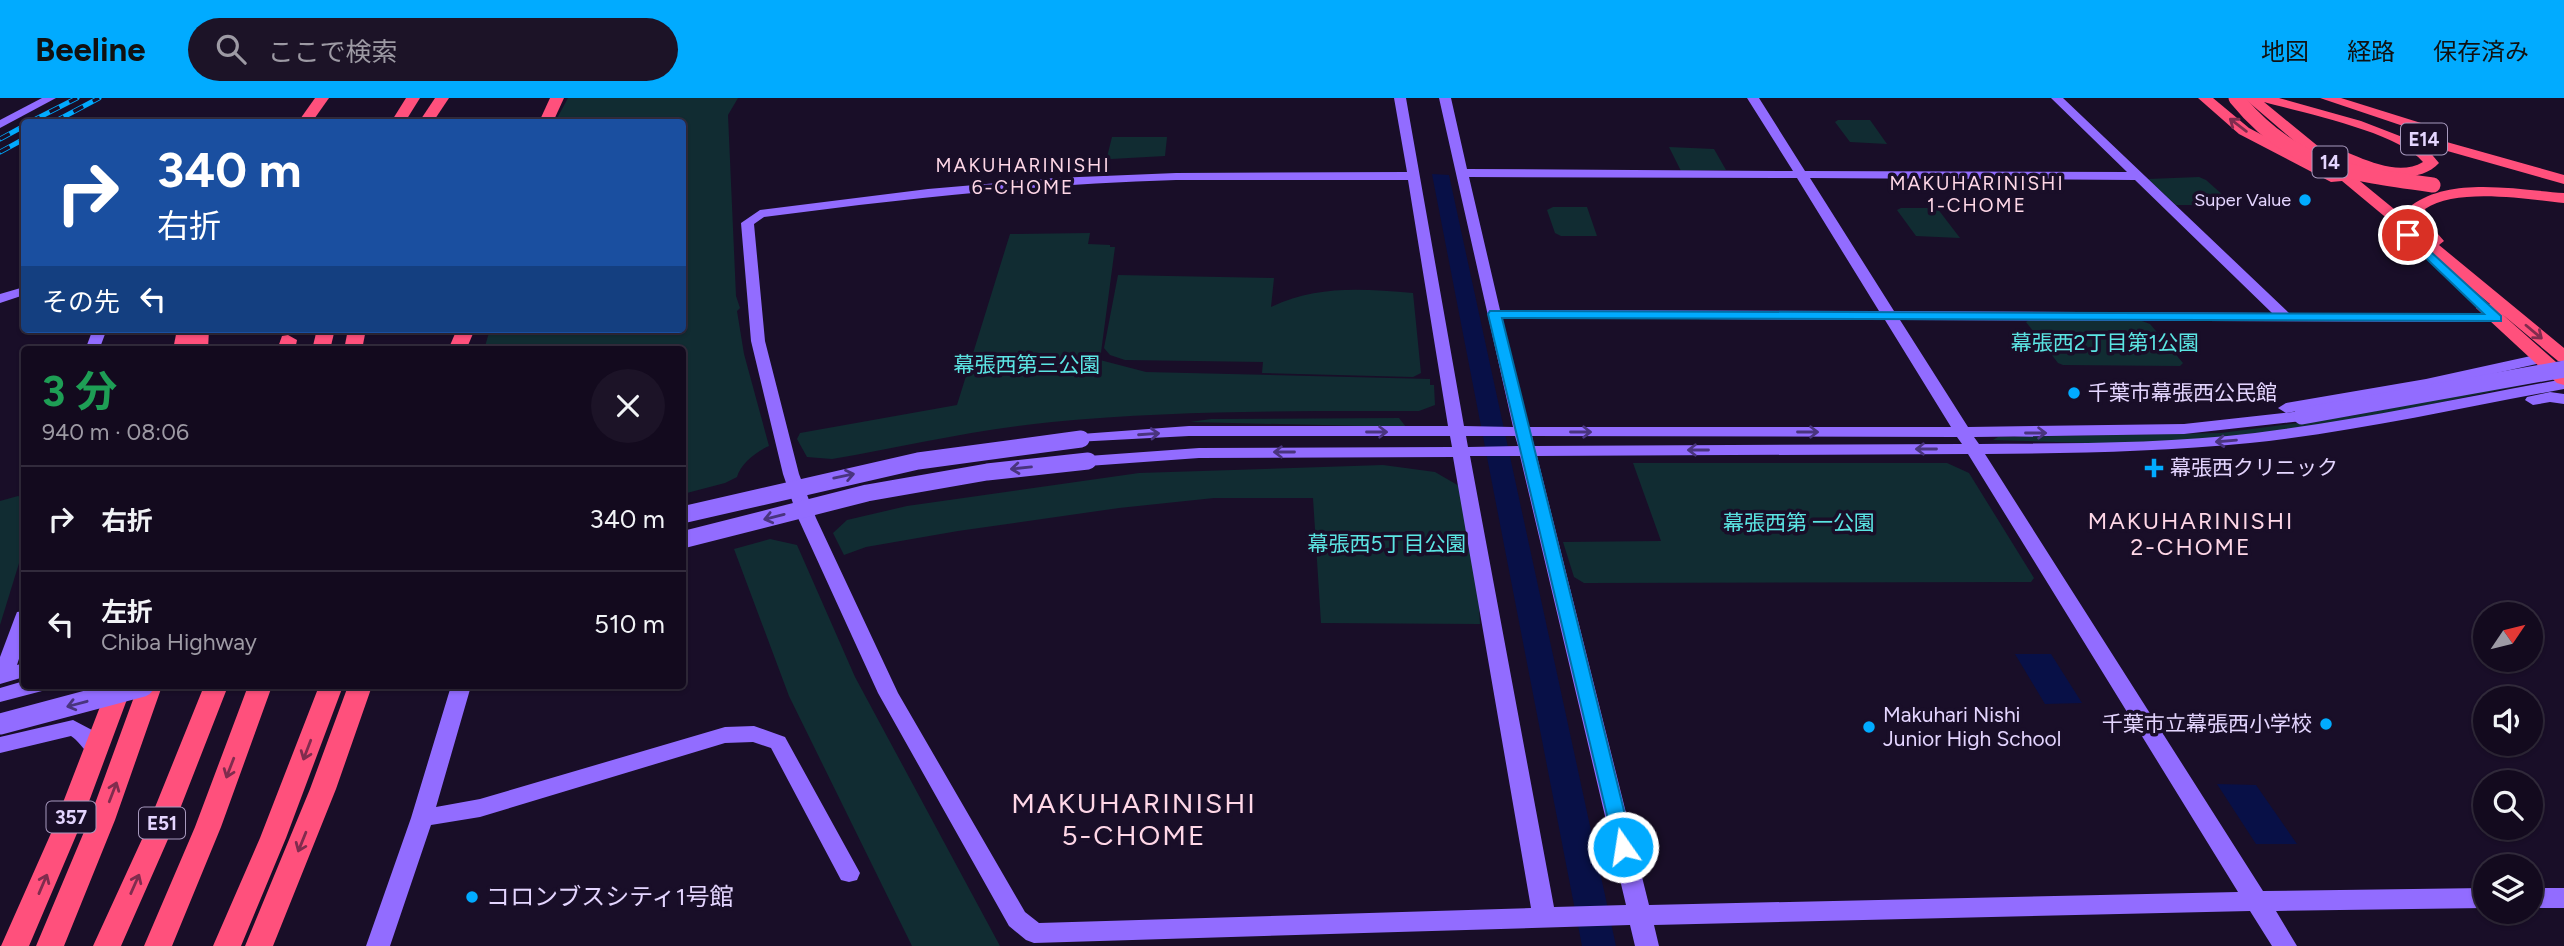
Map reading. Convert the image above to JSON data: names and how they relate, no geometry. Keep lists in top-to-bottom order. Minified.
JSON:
{"streets":{"highway":["E14","14","357","E51"]},"crossings":[["E14","14"]],"districts":["MAKUHARINISHI 6-CHOME","MAKUHARINISHI 1-CHOME","MAKUHARINISHI 2-CHOME","MAKUHARINISHI 5-CHOME"],"parks":["幕張西2丁目第1公園","幕張西第三公園","幕張西第 一公園","幕張西5丁目公園"],"places":{"other":["Super Value","千葉市幕張西公民館","千葉市立幕張西小学校","Makuhari Nishi Junior High School","コロンブスシティ1号館"],"health":["幕張西クリニック"]},"north":"top right","page":{"header":"Beeline","search":"ここで検索","nav":["地図","経路","保存済み"],"turn":["340 m","右折"],"then":"その先","heading":["3 分","940 m · 08:06"],"list":[{"name":"右折","value":"340 m"},{"name":"左折","note":"Chiba Highway","value":"510 m"}]}}
